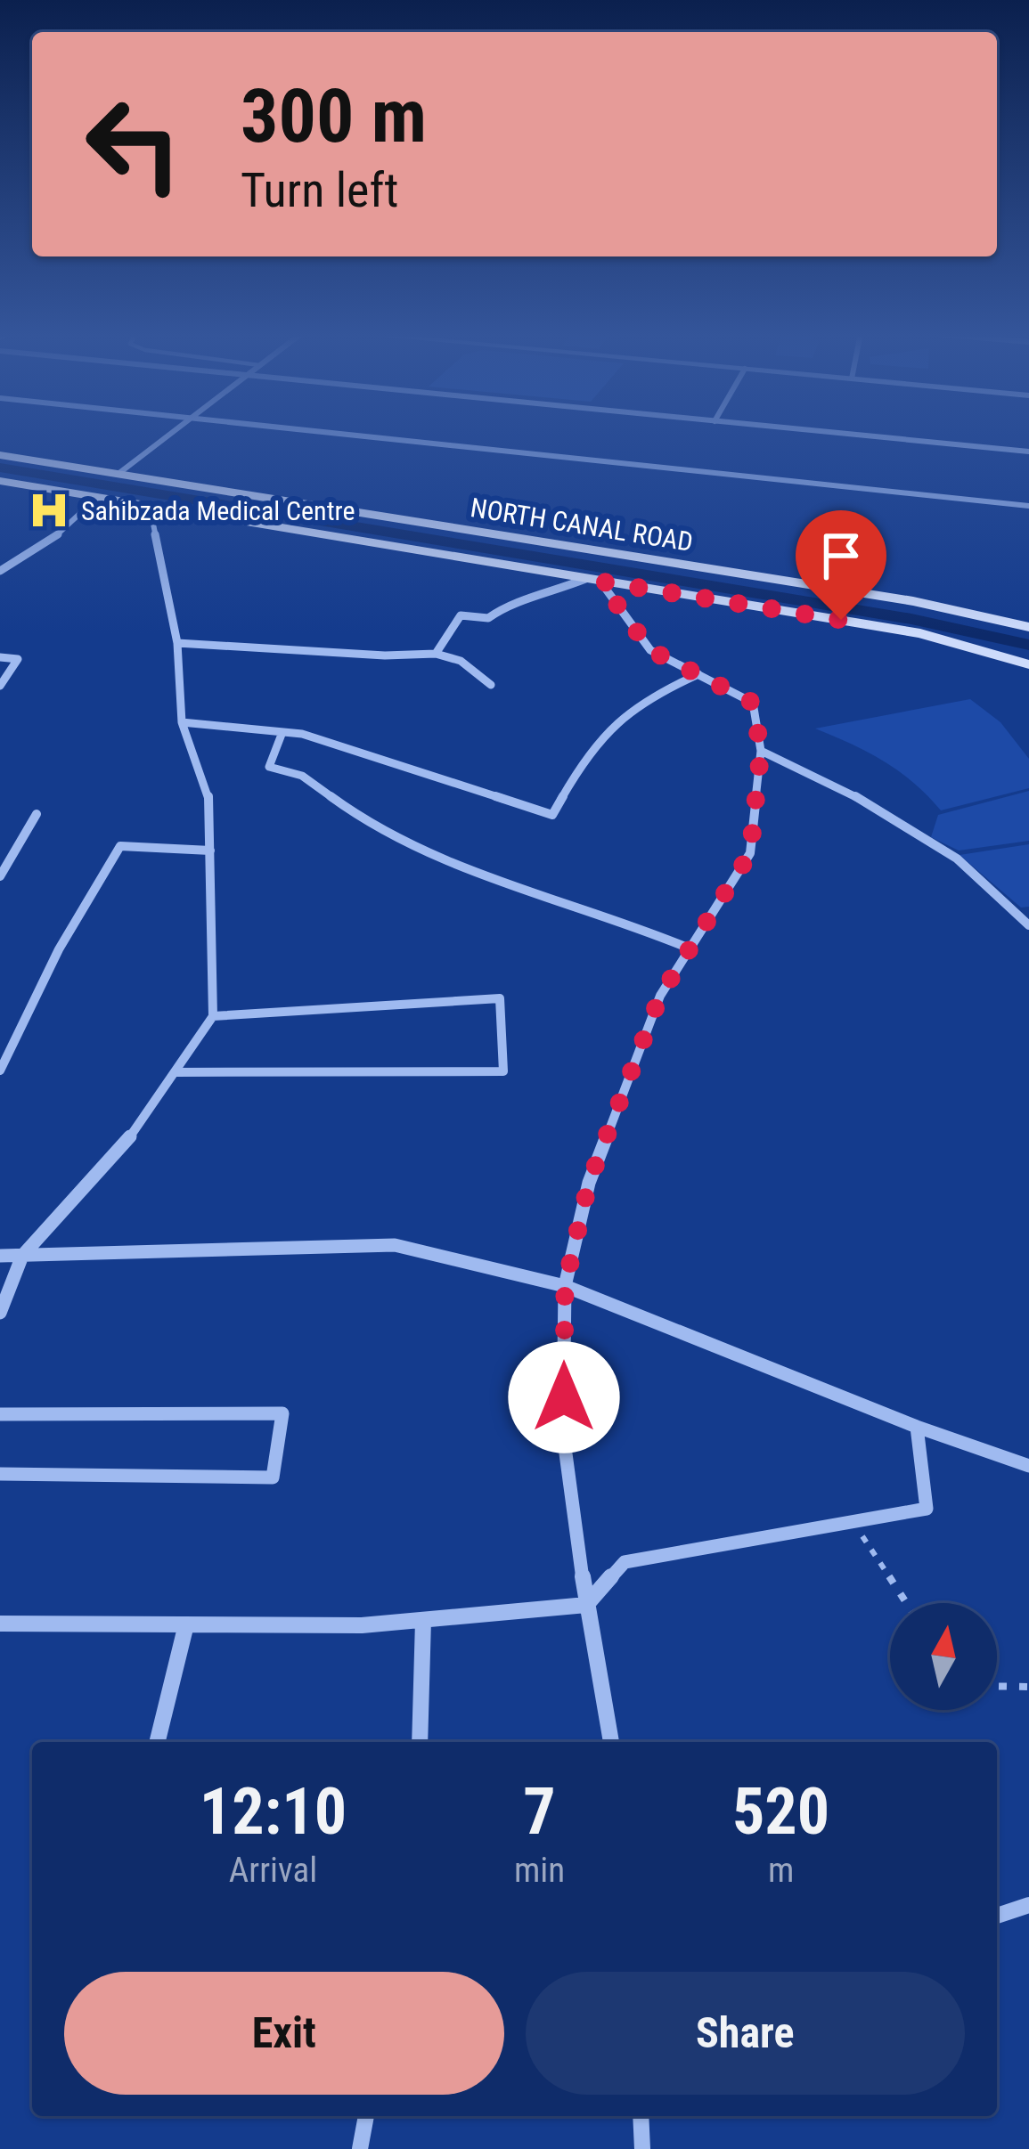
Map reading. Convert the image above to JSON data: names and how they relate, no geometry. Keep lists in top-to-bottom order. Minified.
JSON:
{"streets":{"main road":["NORTH CANAL ROAD"]},"places":{"hospital":["Sahibzada Medical Centre"]},"north":"top","page":{"turn":["300 m","Turn left"],"eta":["12:10","Arrival","7","min","520","m"],"buttons":["Exit","Share"]}}
